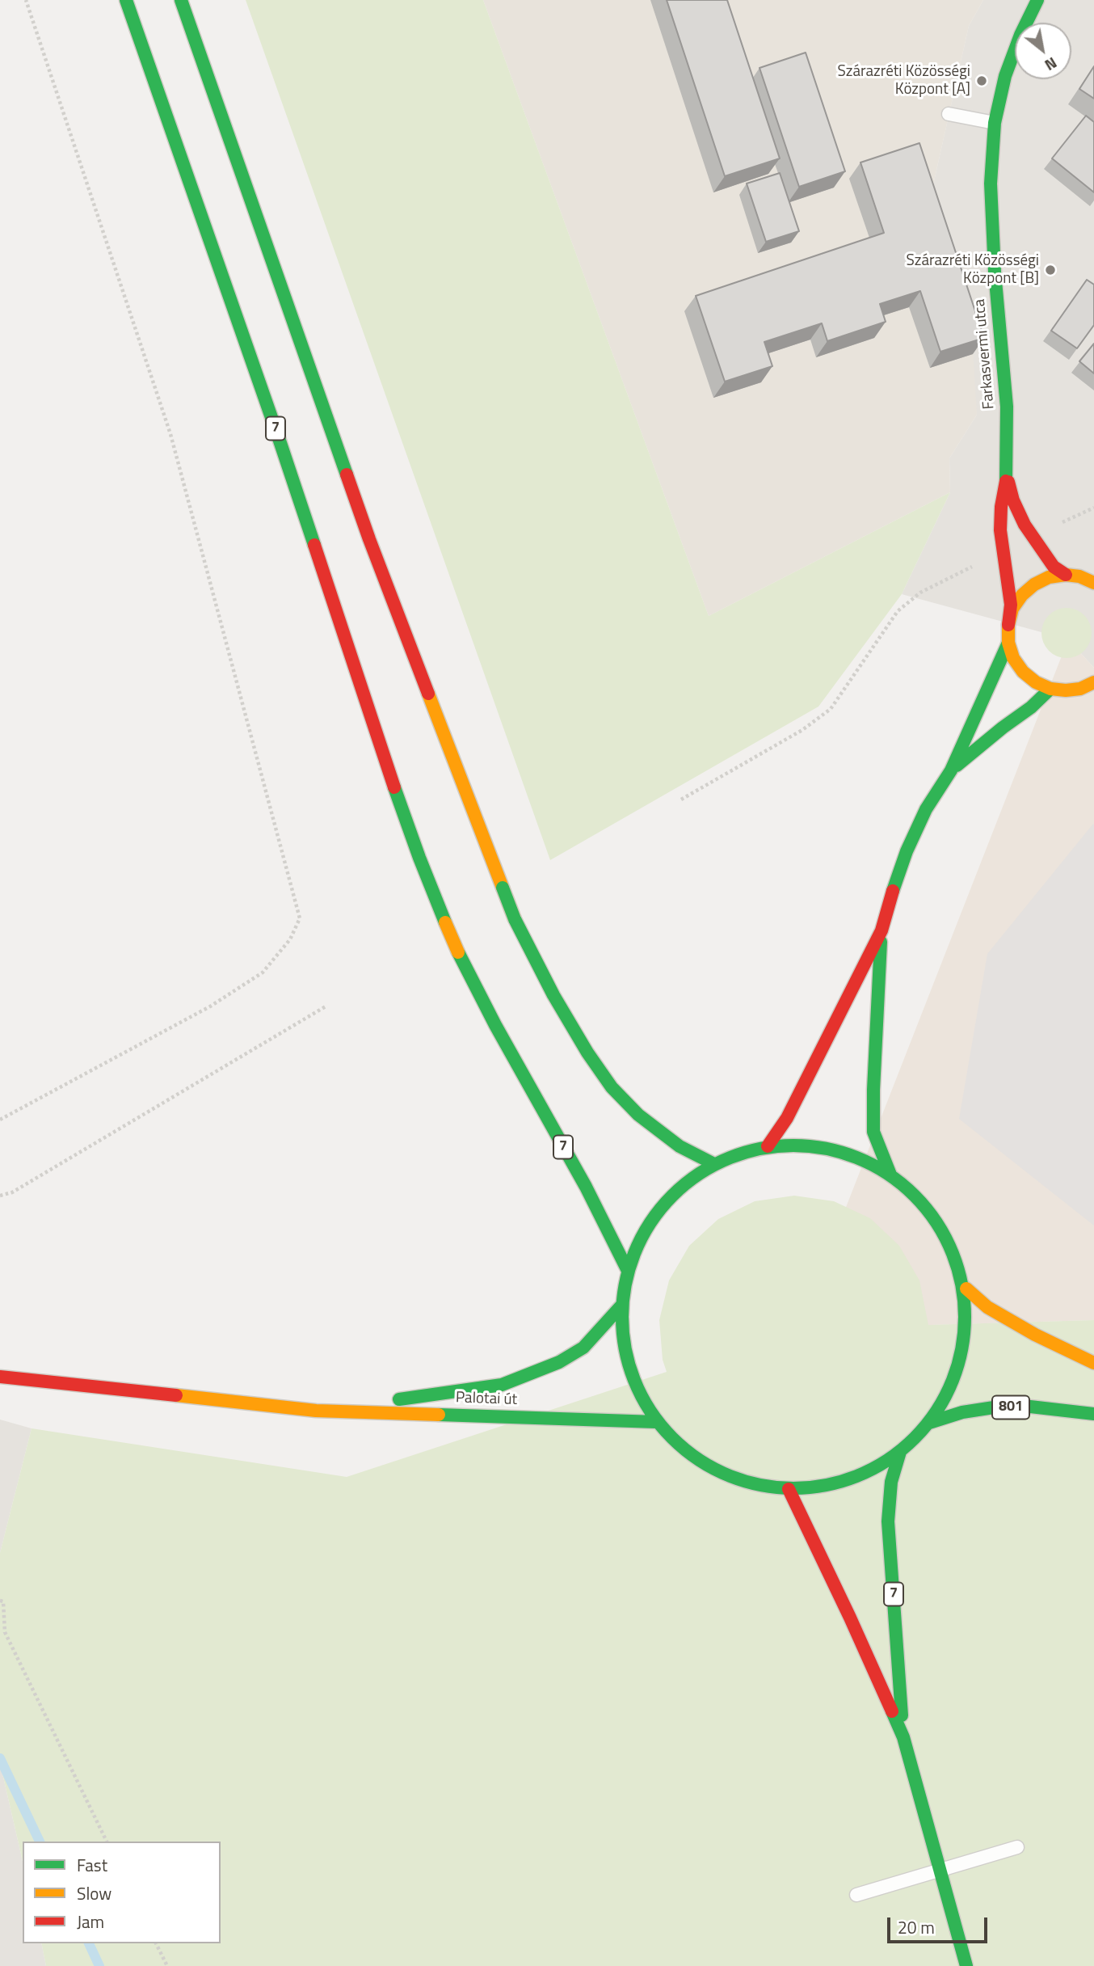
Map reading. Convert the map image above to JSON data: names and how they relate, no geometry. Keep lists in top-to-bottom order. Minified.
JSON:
{"streets":{"main road":["Farkasvermi utca","7","Palotai út","801"]},"crossings":[["7","Palotai út"],["7","801"]],"places":["Szárazréti Közösségi Központ [A]","Szárazréti Közösségi Központ [B]"],"legend":["Fast","Slow","Jam"],"scale_bar":"20 m","north":"bottom right"}
